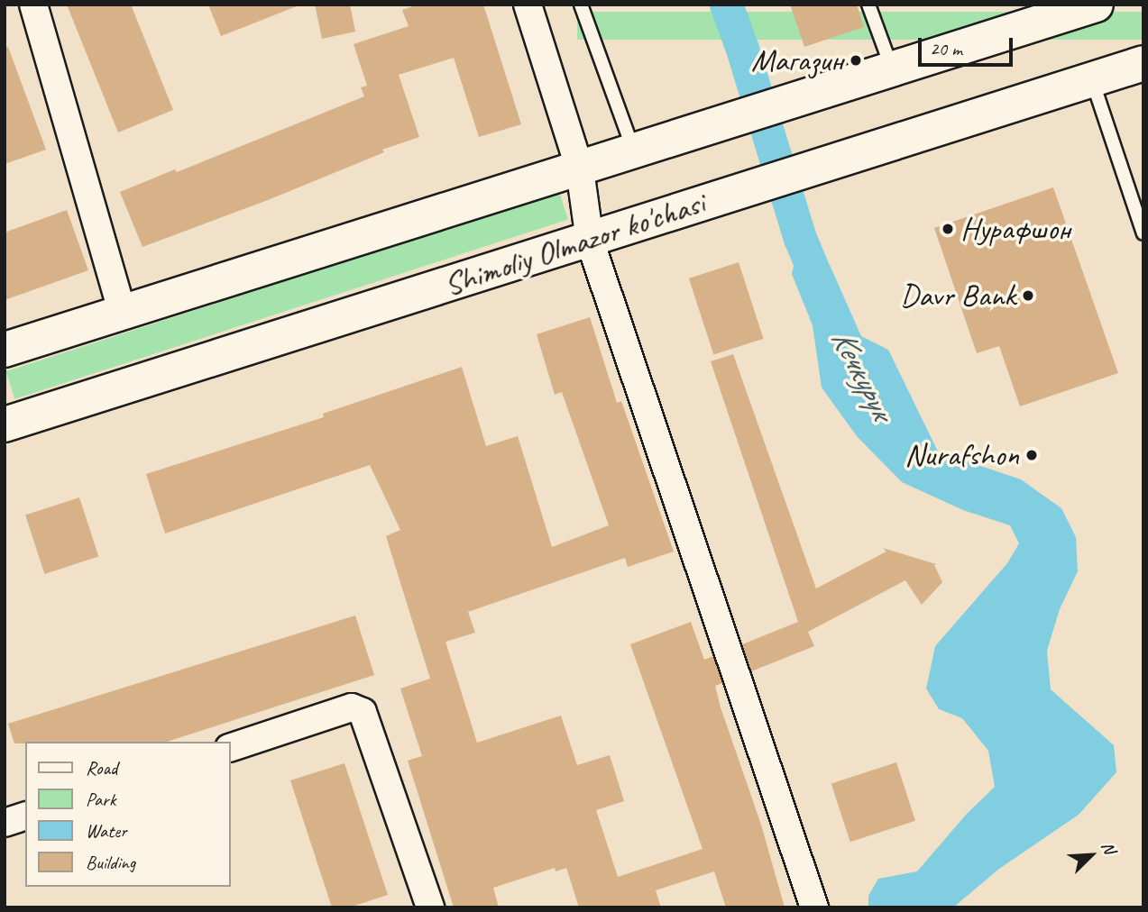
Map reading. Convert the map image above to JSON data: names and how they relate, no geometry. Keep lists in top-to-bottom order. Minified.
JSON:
{"streets":{"main road":["Shimoliy Olmazor ko'chasi"]},"water":["Кечкурук"],"places":["Магазин","Нурафшон","Davr Bank","Nurafshon"],"legend":["Road","Park","Water","Building"],"scale_bar":"20 m","north":"top right"}
